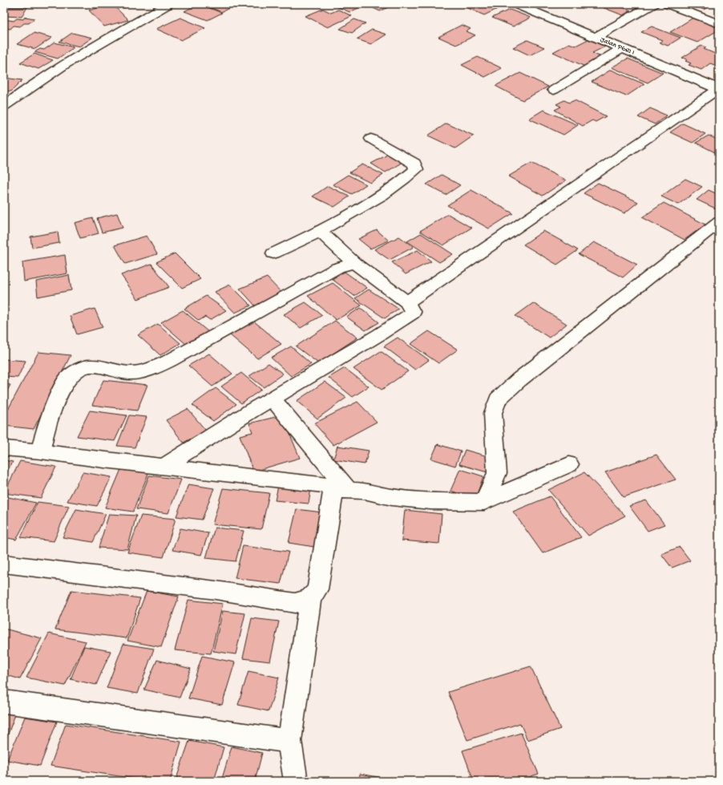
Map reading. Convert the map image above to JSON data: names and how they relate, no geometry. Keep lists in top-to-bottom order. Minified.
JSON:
{"streets":{"street":["Jalan PGRI I"]}}
